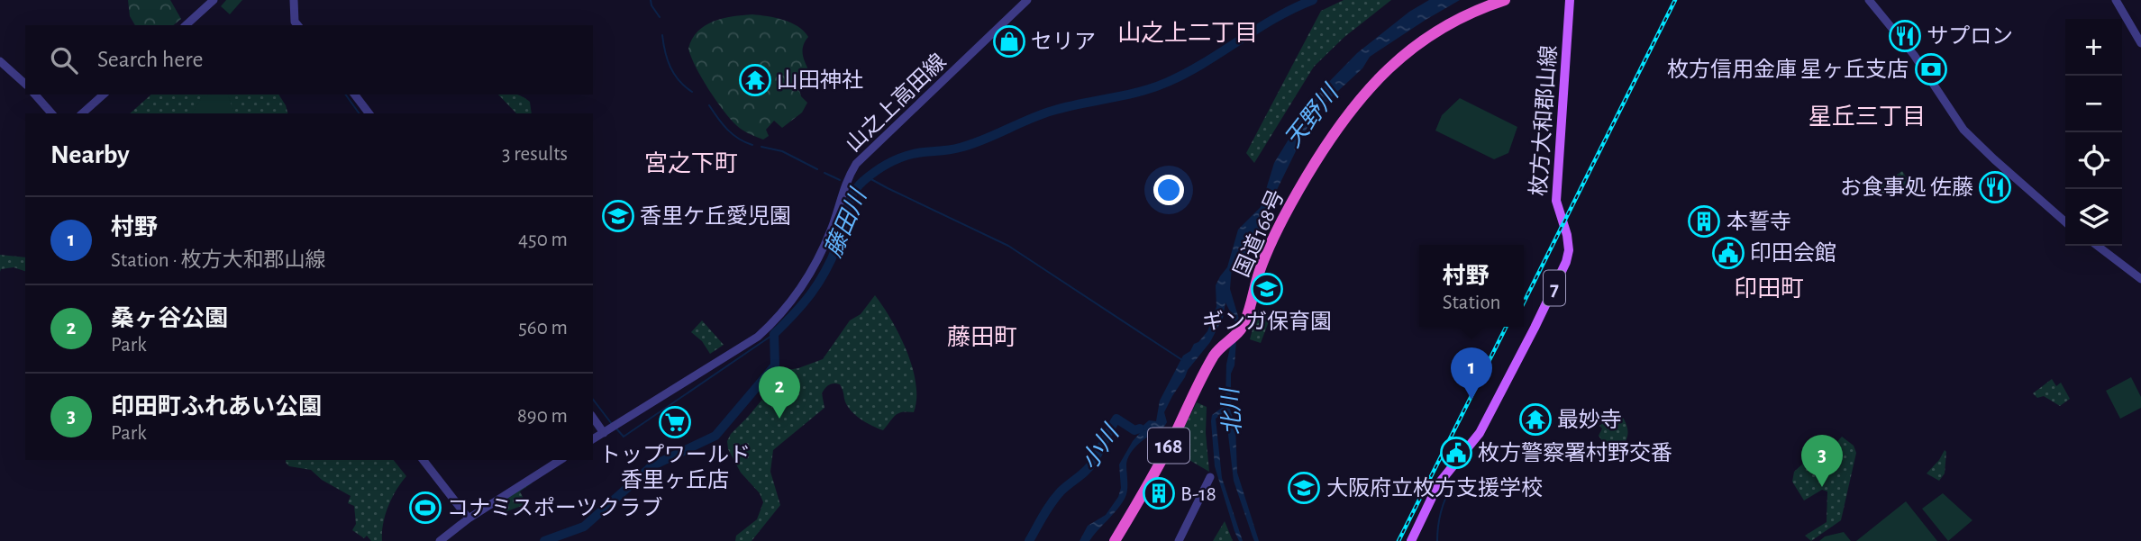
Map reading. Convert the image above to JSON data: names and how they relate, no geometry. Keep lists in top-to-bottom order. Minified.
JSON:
{"streets":{"highway":["国道168号","168"],"main road":["枚方大和郡山線","7"],"street":["山之上高田線"]},"districts":["山之上二丁目","星丘三丁目","宮之下町","印田町","藤田町"],"water":["天野川","藤田川","北川","小川"],"places":{"restaurant":["サプロン","お食事処 佐藤"],"shop":["セリア"],"bank":["枚方信用金庫 星ヶ丘支店"],"temple":["山田神社","最妙寺"],"school or university":["香里ケ丘愛児園","ギンガ保育園","大阪府立枚方支援学校"],"building":["本誓寺","B-18"],"public building":["印田会館","枚方警察署村野交番"],"supermarket":["トップワールド 香里ヶ丘店"],"sports":["コナミスポーツクラブ"]},"page":{"map_buttons":["+","−"],"search":"Search here","heading":["Nearby","3 results"],"list":[{"mark":"1","name":"村野","note":"Station · 枚方大和郡山線","value":"450 m"},{"mark":"2","name":"桑ヶ谷公園","note":"Park","value":"560 m"},{"mark":"3","name":"印田町ふれあい公園","note":"Park","value":"890 m"}],"popup":["村野","Station"],"pins":["1","2","3"]}}
